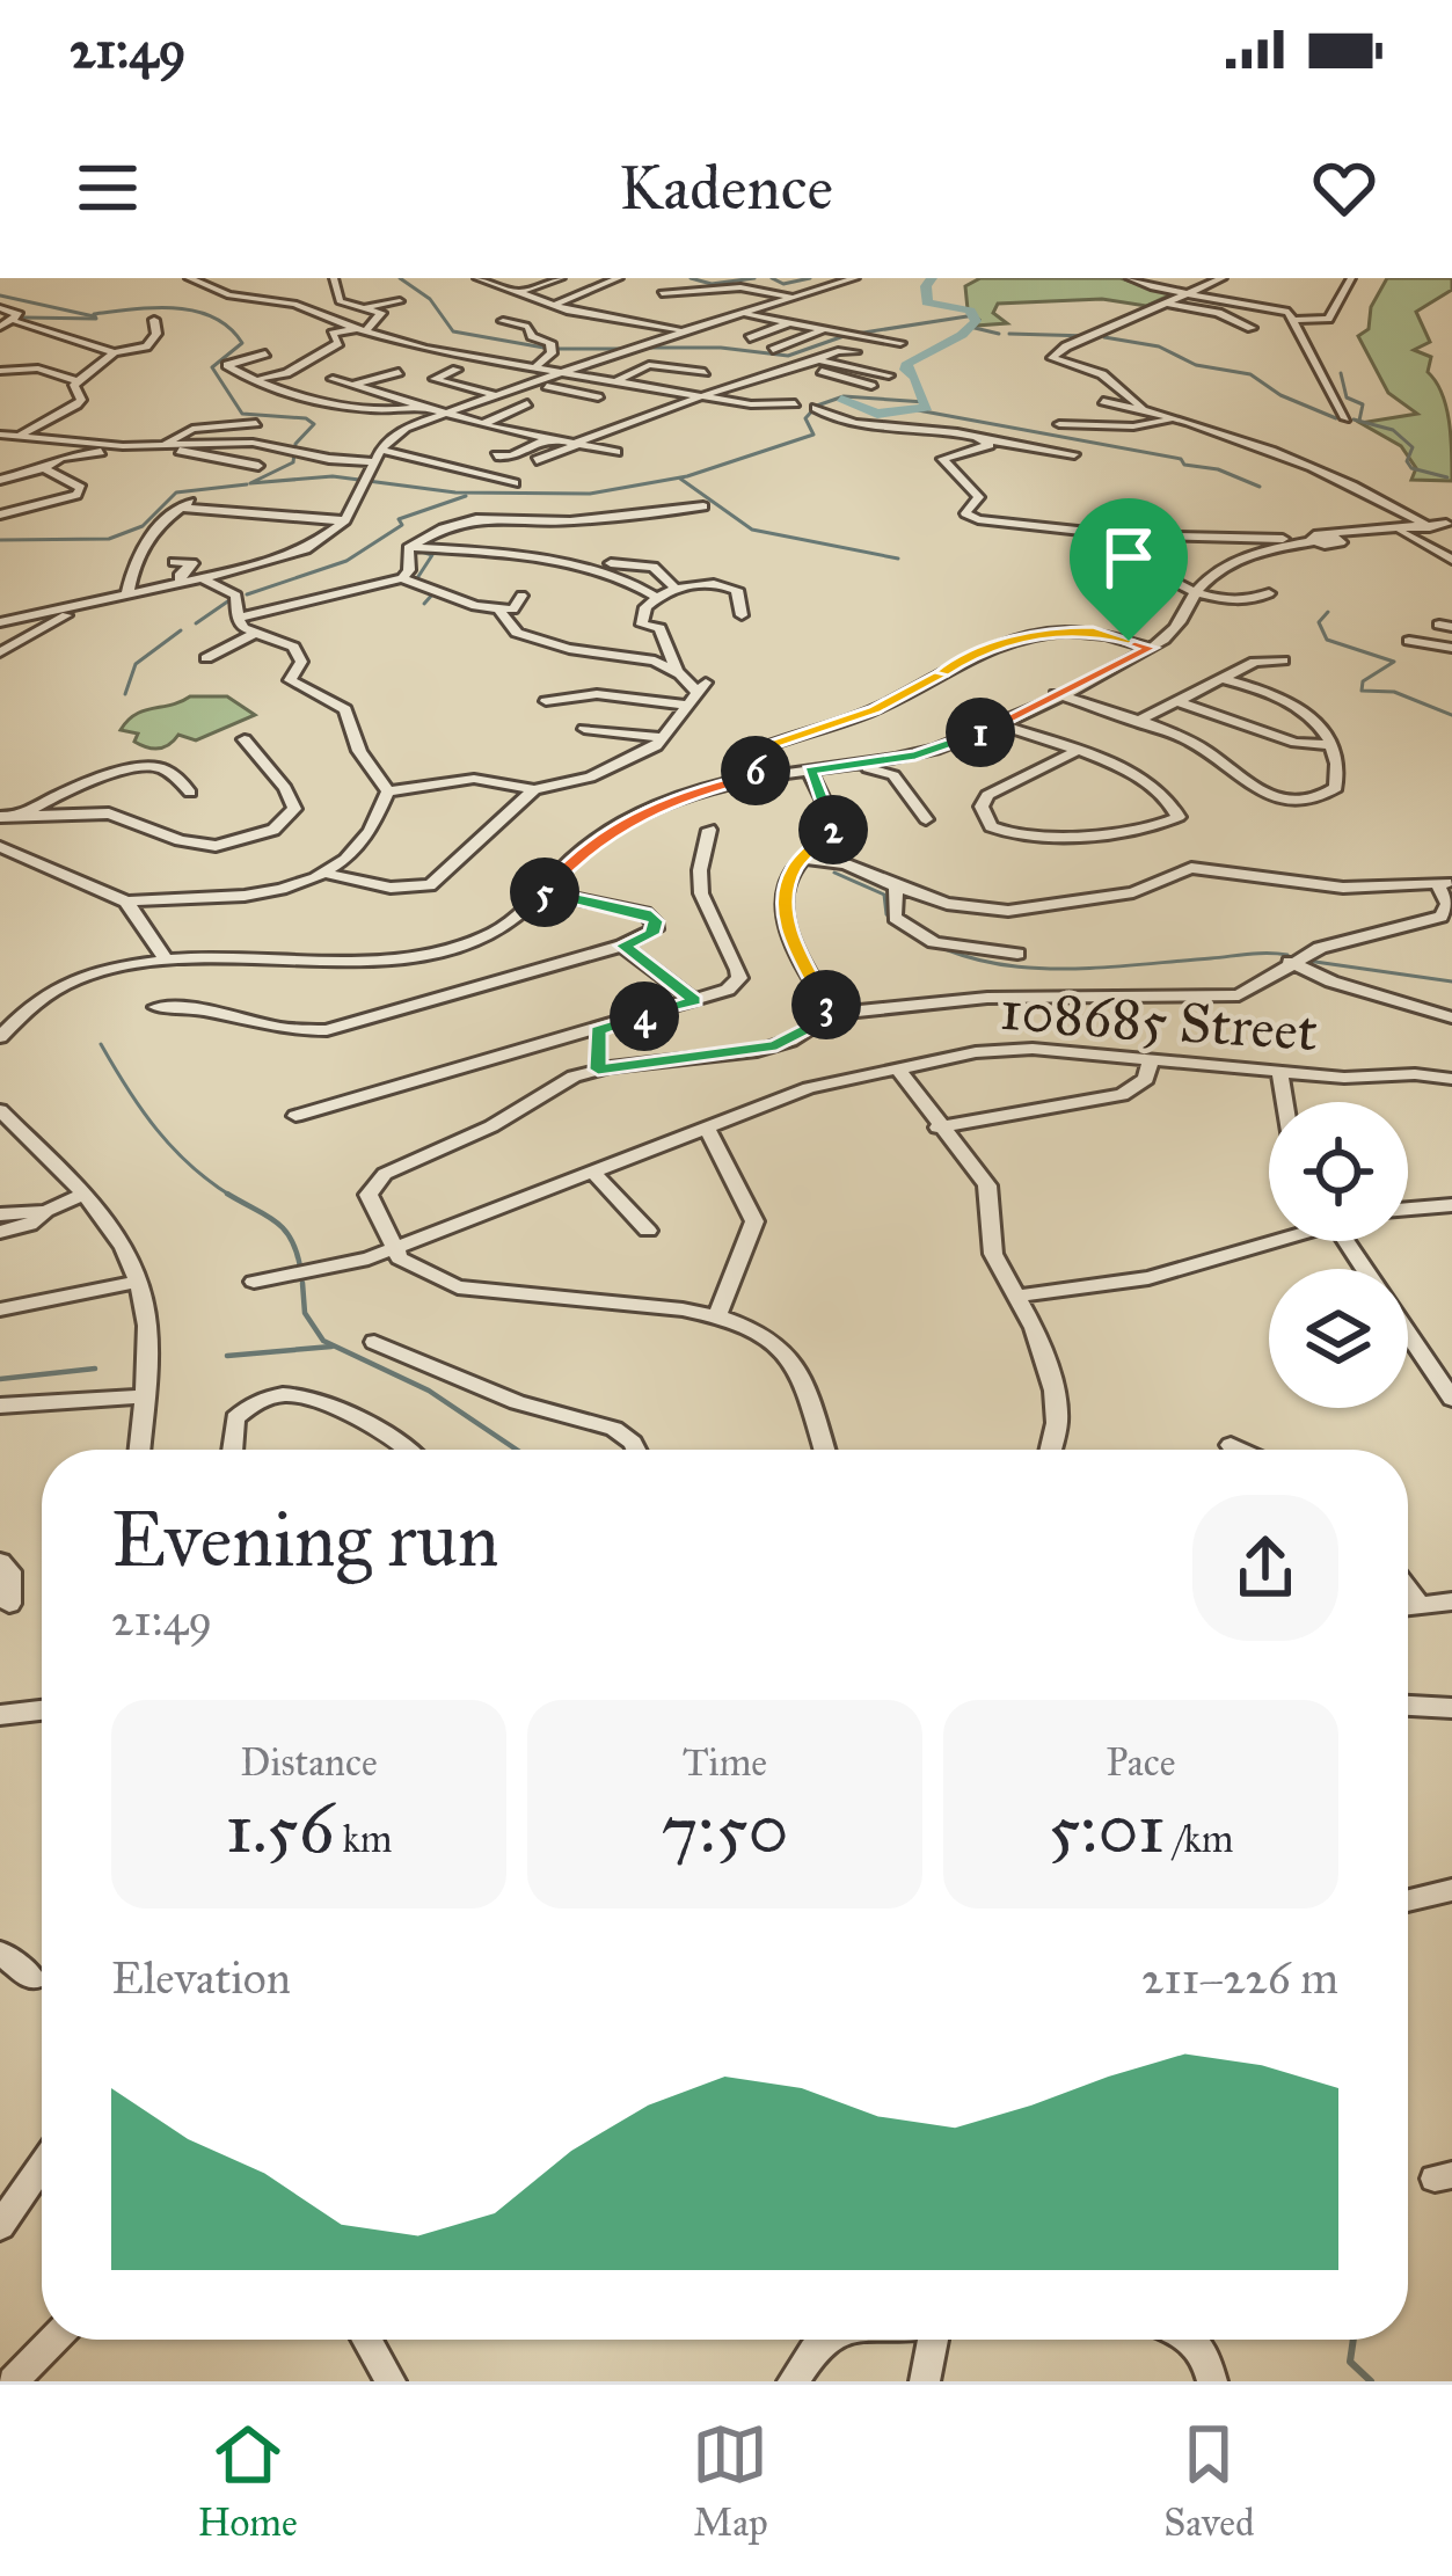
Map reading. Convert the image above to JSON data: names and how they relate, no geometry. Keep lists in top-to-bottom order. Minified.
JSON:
{"streets":{"street":["108685 Street"]},"page":{"status":"21:49","header":"Kadence","pins":["1","6","2","5","3","4"],"heading":["Evening run","21:49"],"stats":[["Distance","1.56 km"],["Time","7:50"],["Pace","5:01 /km"]],"chart":["Elevation","211–226 m"],"tabs":["Home","Map","Saved"]}}
